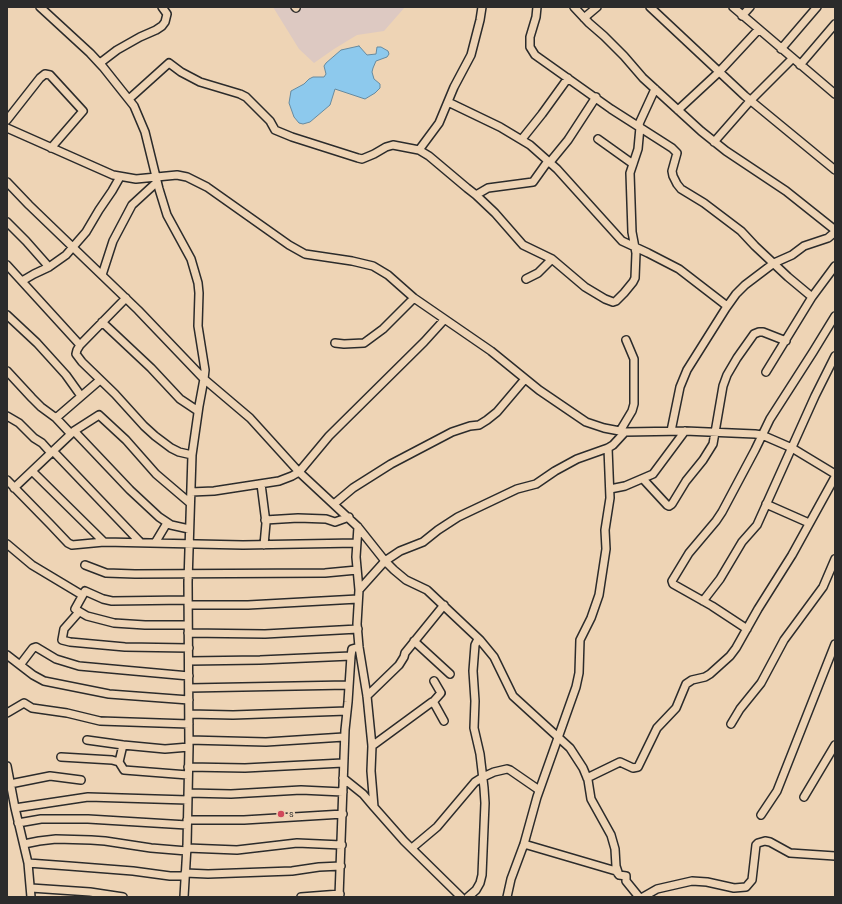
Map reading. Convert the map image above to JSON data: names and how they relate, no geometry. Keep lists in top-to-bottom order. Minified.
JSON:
{"places":["s"]}
